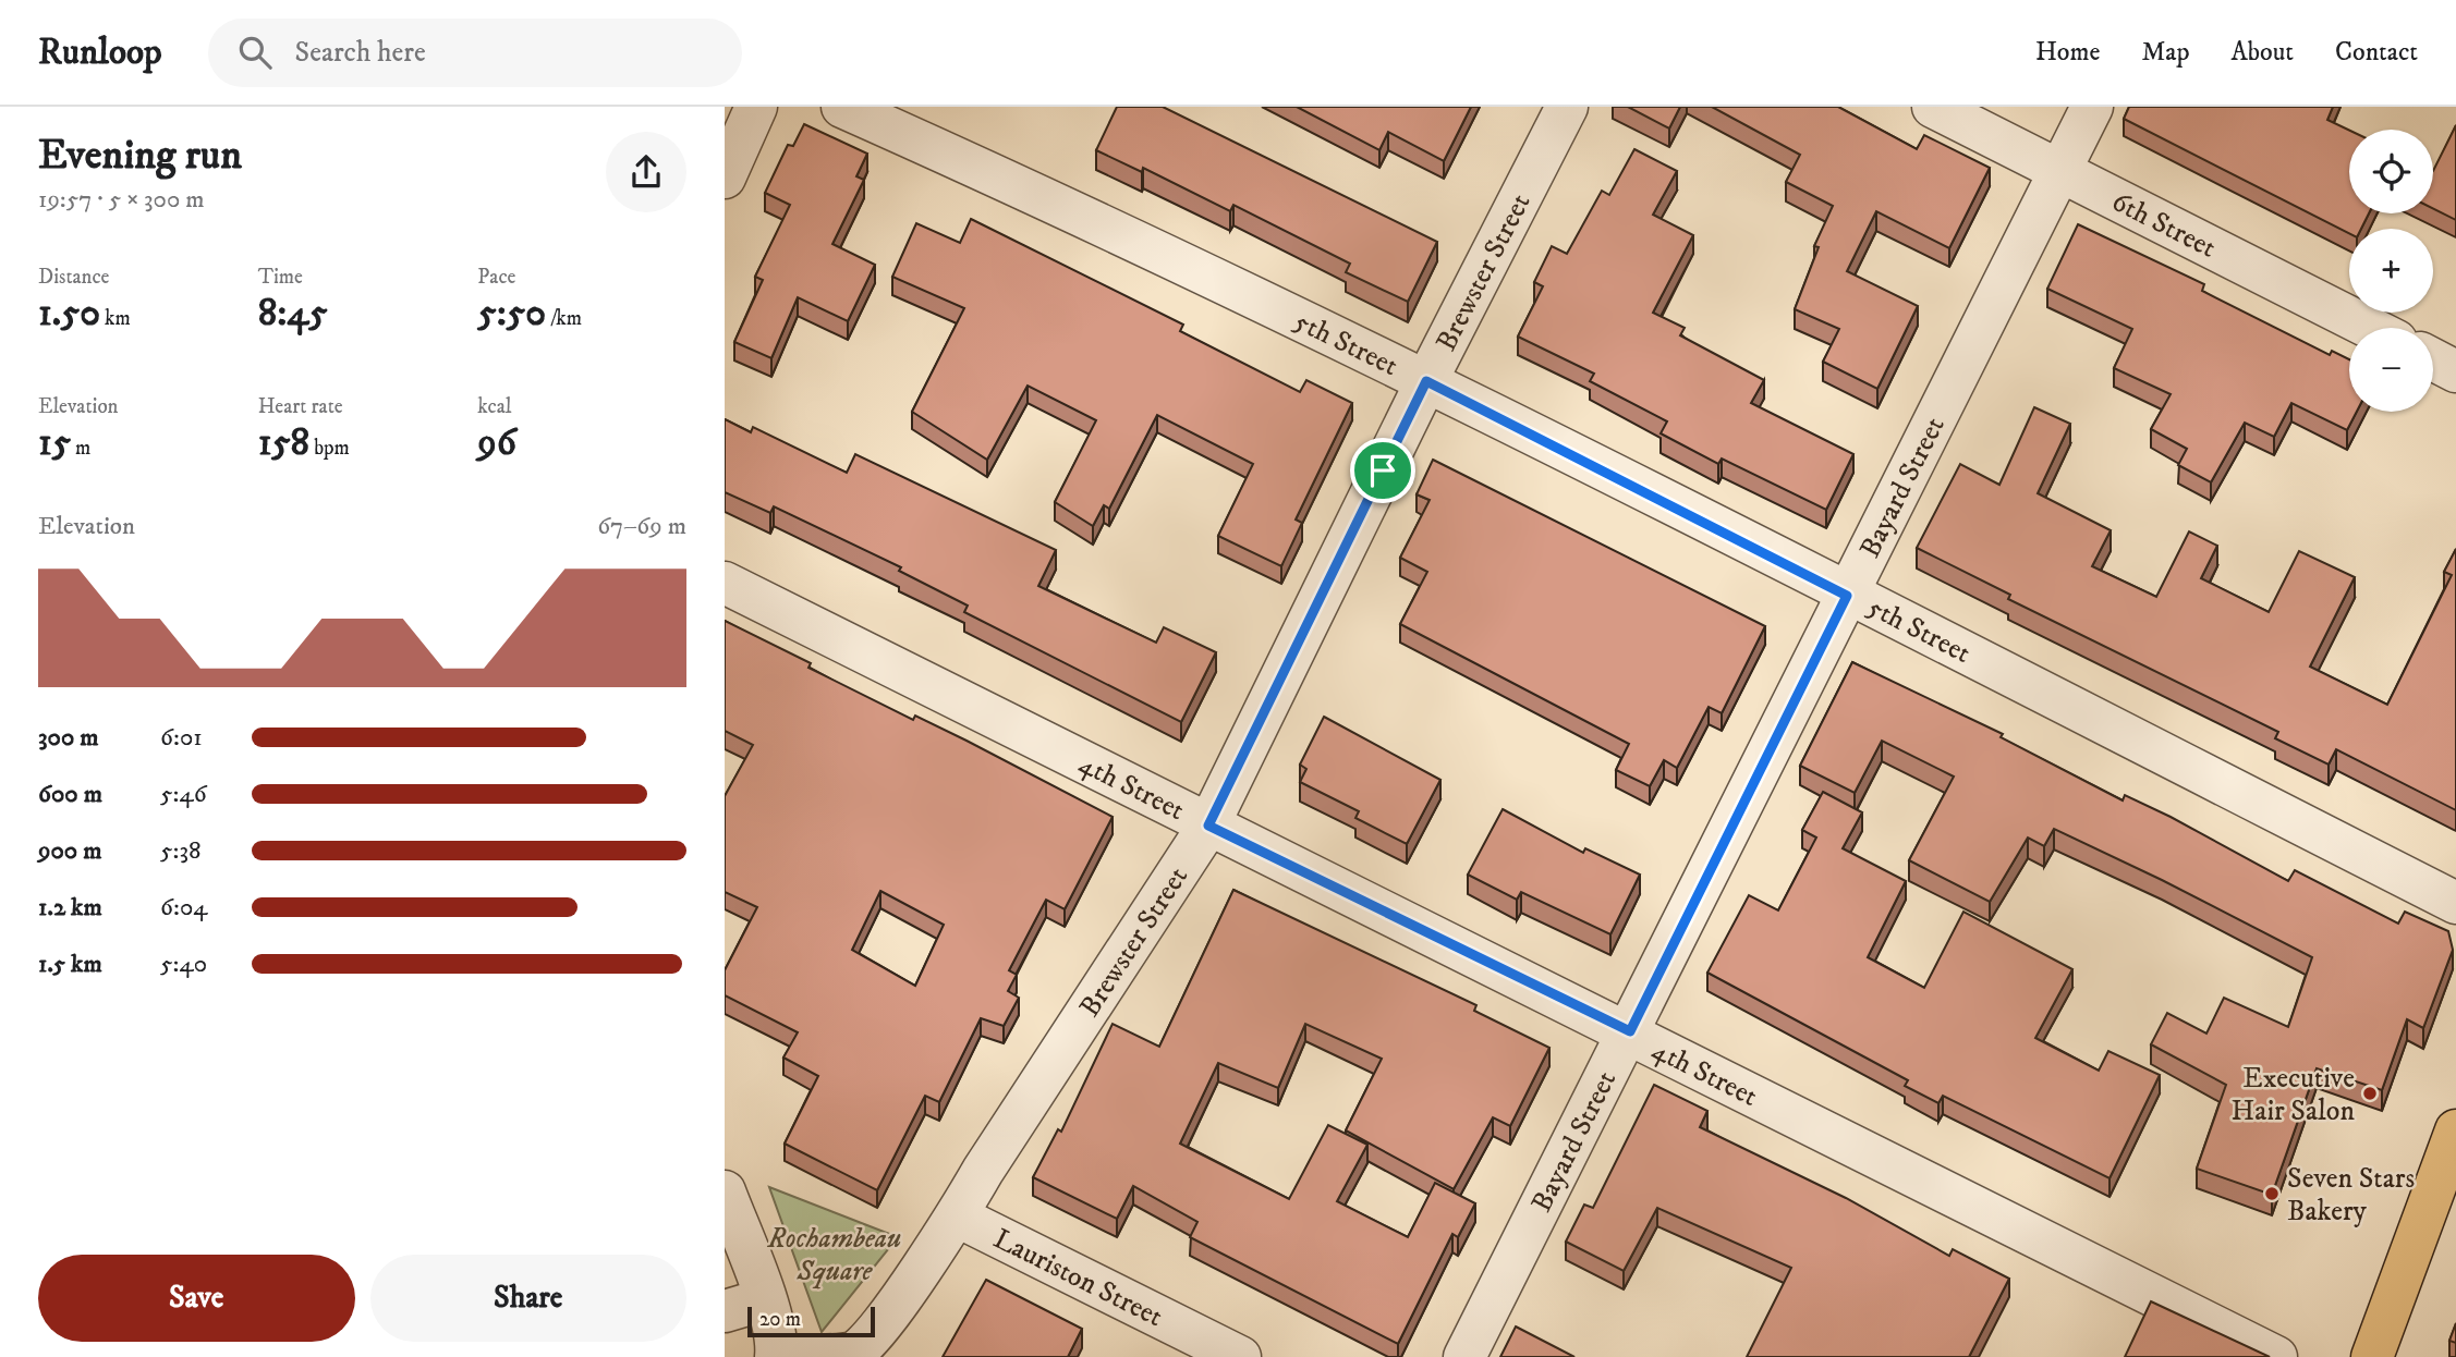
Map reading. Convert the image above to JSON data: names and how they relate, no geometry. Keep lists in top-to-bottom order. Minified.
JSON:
{"streets":{"street":["6th Street","Brewster Street","5th Street","Bayard Street","4th Street","Lauriston Street"]},"crossings":[["6th Street","Bayard Street"],["Brewster Street","5th Street"],["Brewster Street","4th Street"],["Brewster Street","Lauriston Street"],["5th Street","Bayard Street"],["Bayard Street","4th Street"]],"parks":["Rochambeau Square"],"places":["Executive Hair Salon","Seven Stars Bakery"],"scale_bar":"20 m","page":{"header":"Runloop","search":"Search here","nav":["Home","Map","About","Contact"],"heading":["Evening run","19:57 · 5 × 300 m"],"map_buttons":["+","−"],"stats":[["Distance","1.50 km"],["Time","8:45"],["Pace","5:50 /km"],["Elevation","15 m"],["Heart rate","158 bpm"],["kcal","96"]],"chart":["Elevation","67–69 m"],"list":[{"name":"300 m","note":"6:01"},{"name":"600 m","note":"5:46"},{"name":"900 m","note":"5:38"},{"name":"1.2 km","note":"6:04"},{"name":"1.5 km","note":"5:40"}],"buttons":["Save","Share"],"scale":"20 m"}}
